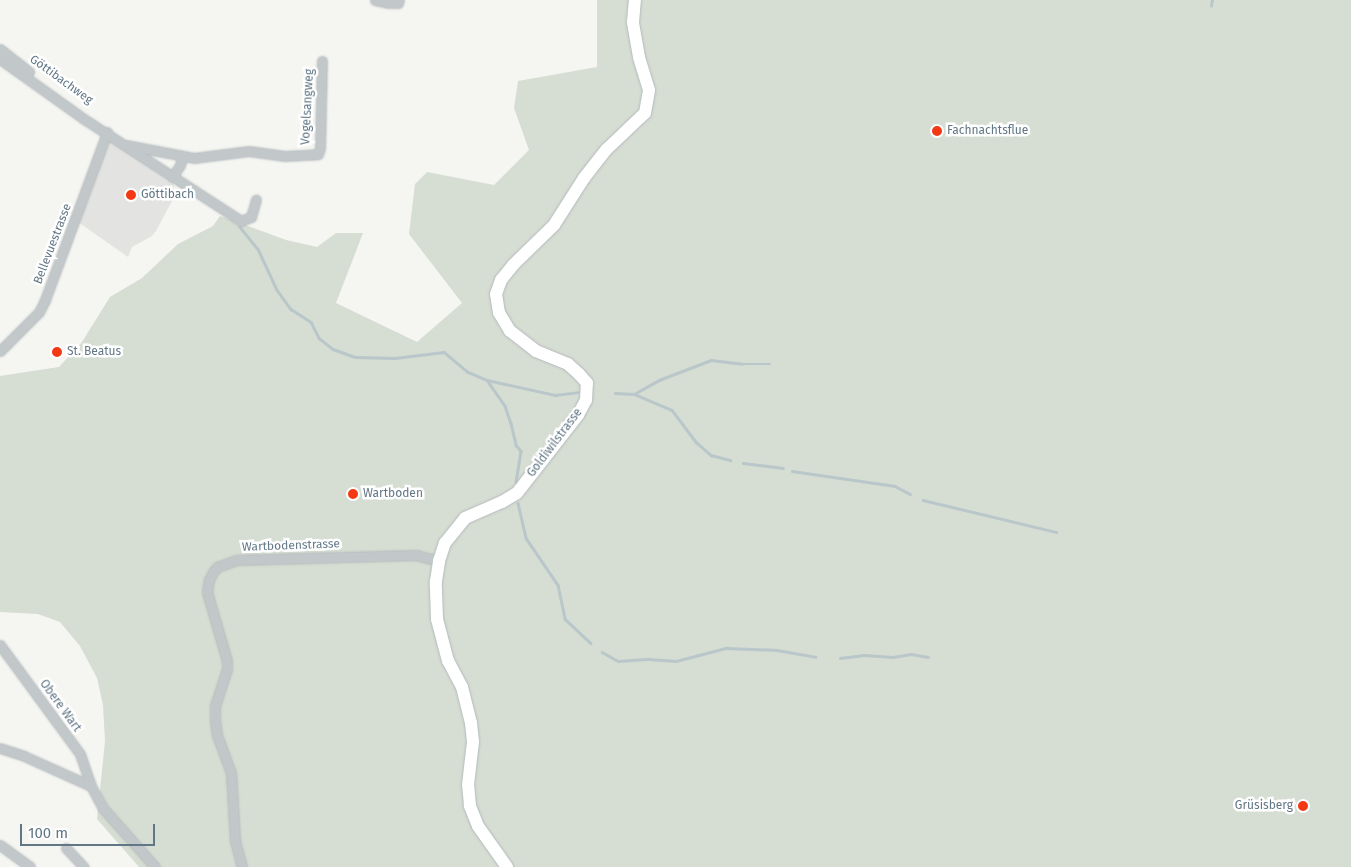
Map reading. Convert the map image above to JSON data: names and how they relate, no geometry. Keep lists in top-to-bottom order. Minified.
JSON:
{"streets":{"street":["Göttibachweg","Vogelsangweg","Bellevuestrasse","Goldiwilstrasse","Wartbodenstrasse","Obere Wart"]},"crossings":[["Göttibachweg","Vogelsangweg"],["Göttibachweg","Bellevuestrasse"],["Goldiwilstrasse","Wartbodenstrasse"]],"places":["Fachnachtsflue","Göttibach","St. Beatus","Wartboden","Grüsisberg"],"scale_bar":"100 m"}
